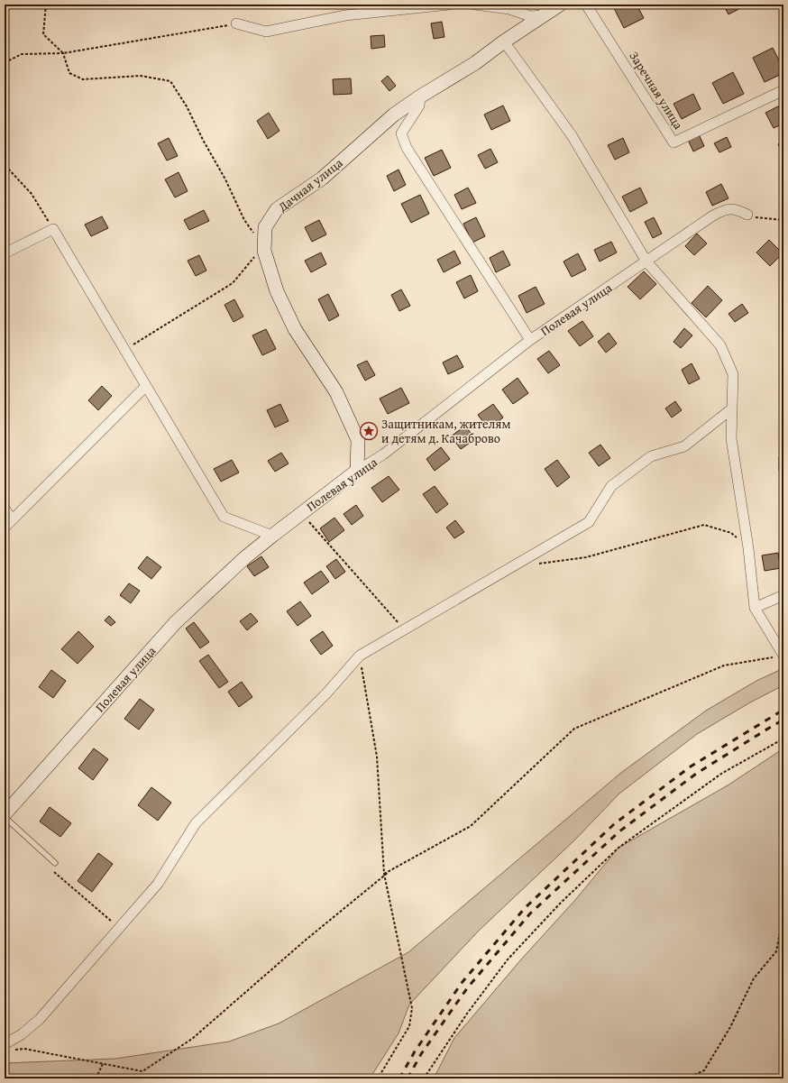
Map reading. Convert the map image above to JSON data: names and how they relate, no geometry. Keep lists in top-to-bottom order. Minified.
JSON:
{"streets":{"street":["Заречная улица","Дачная улица","Полевая улица"]},"crossings":[["Дачная улица","Полевая улица"]],"places":{"place":["Защитникам, жителям и детям д. Качаброво"]}}
